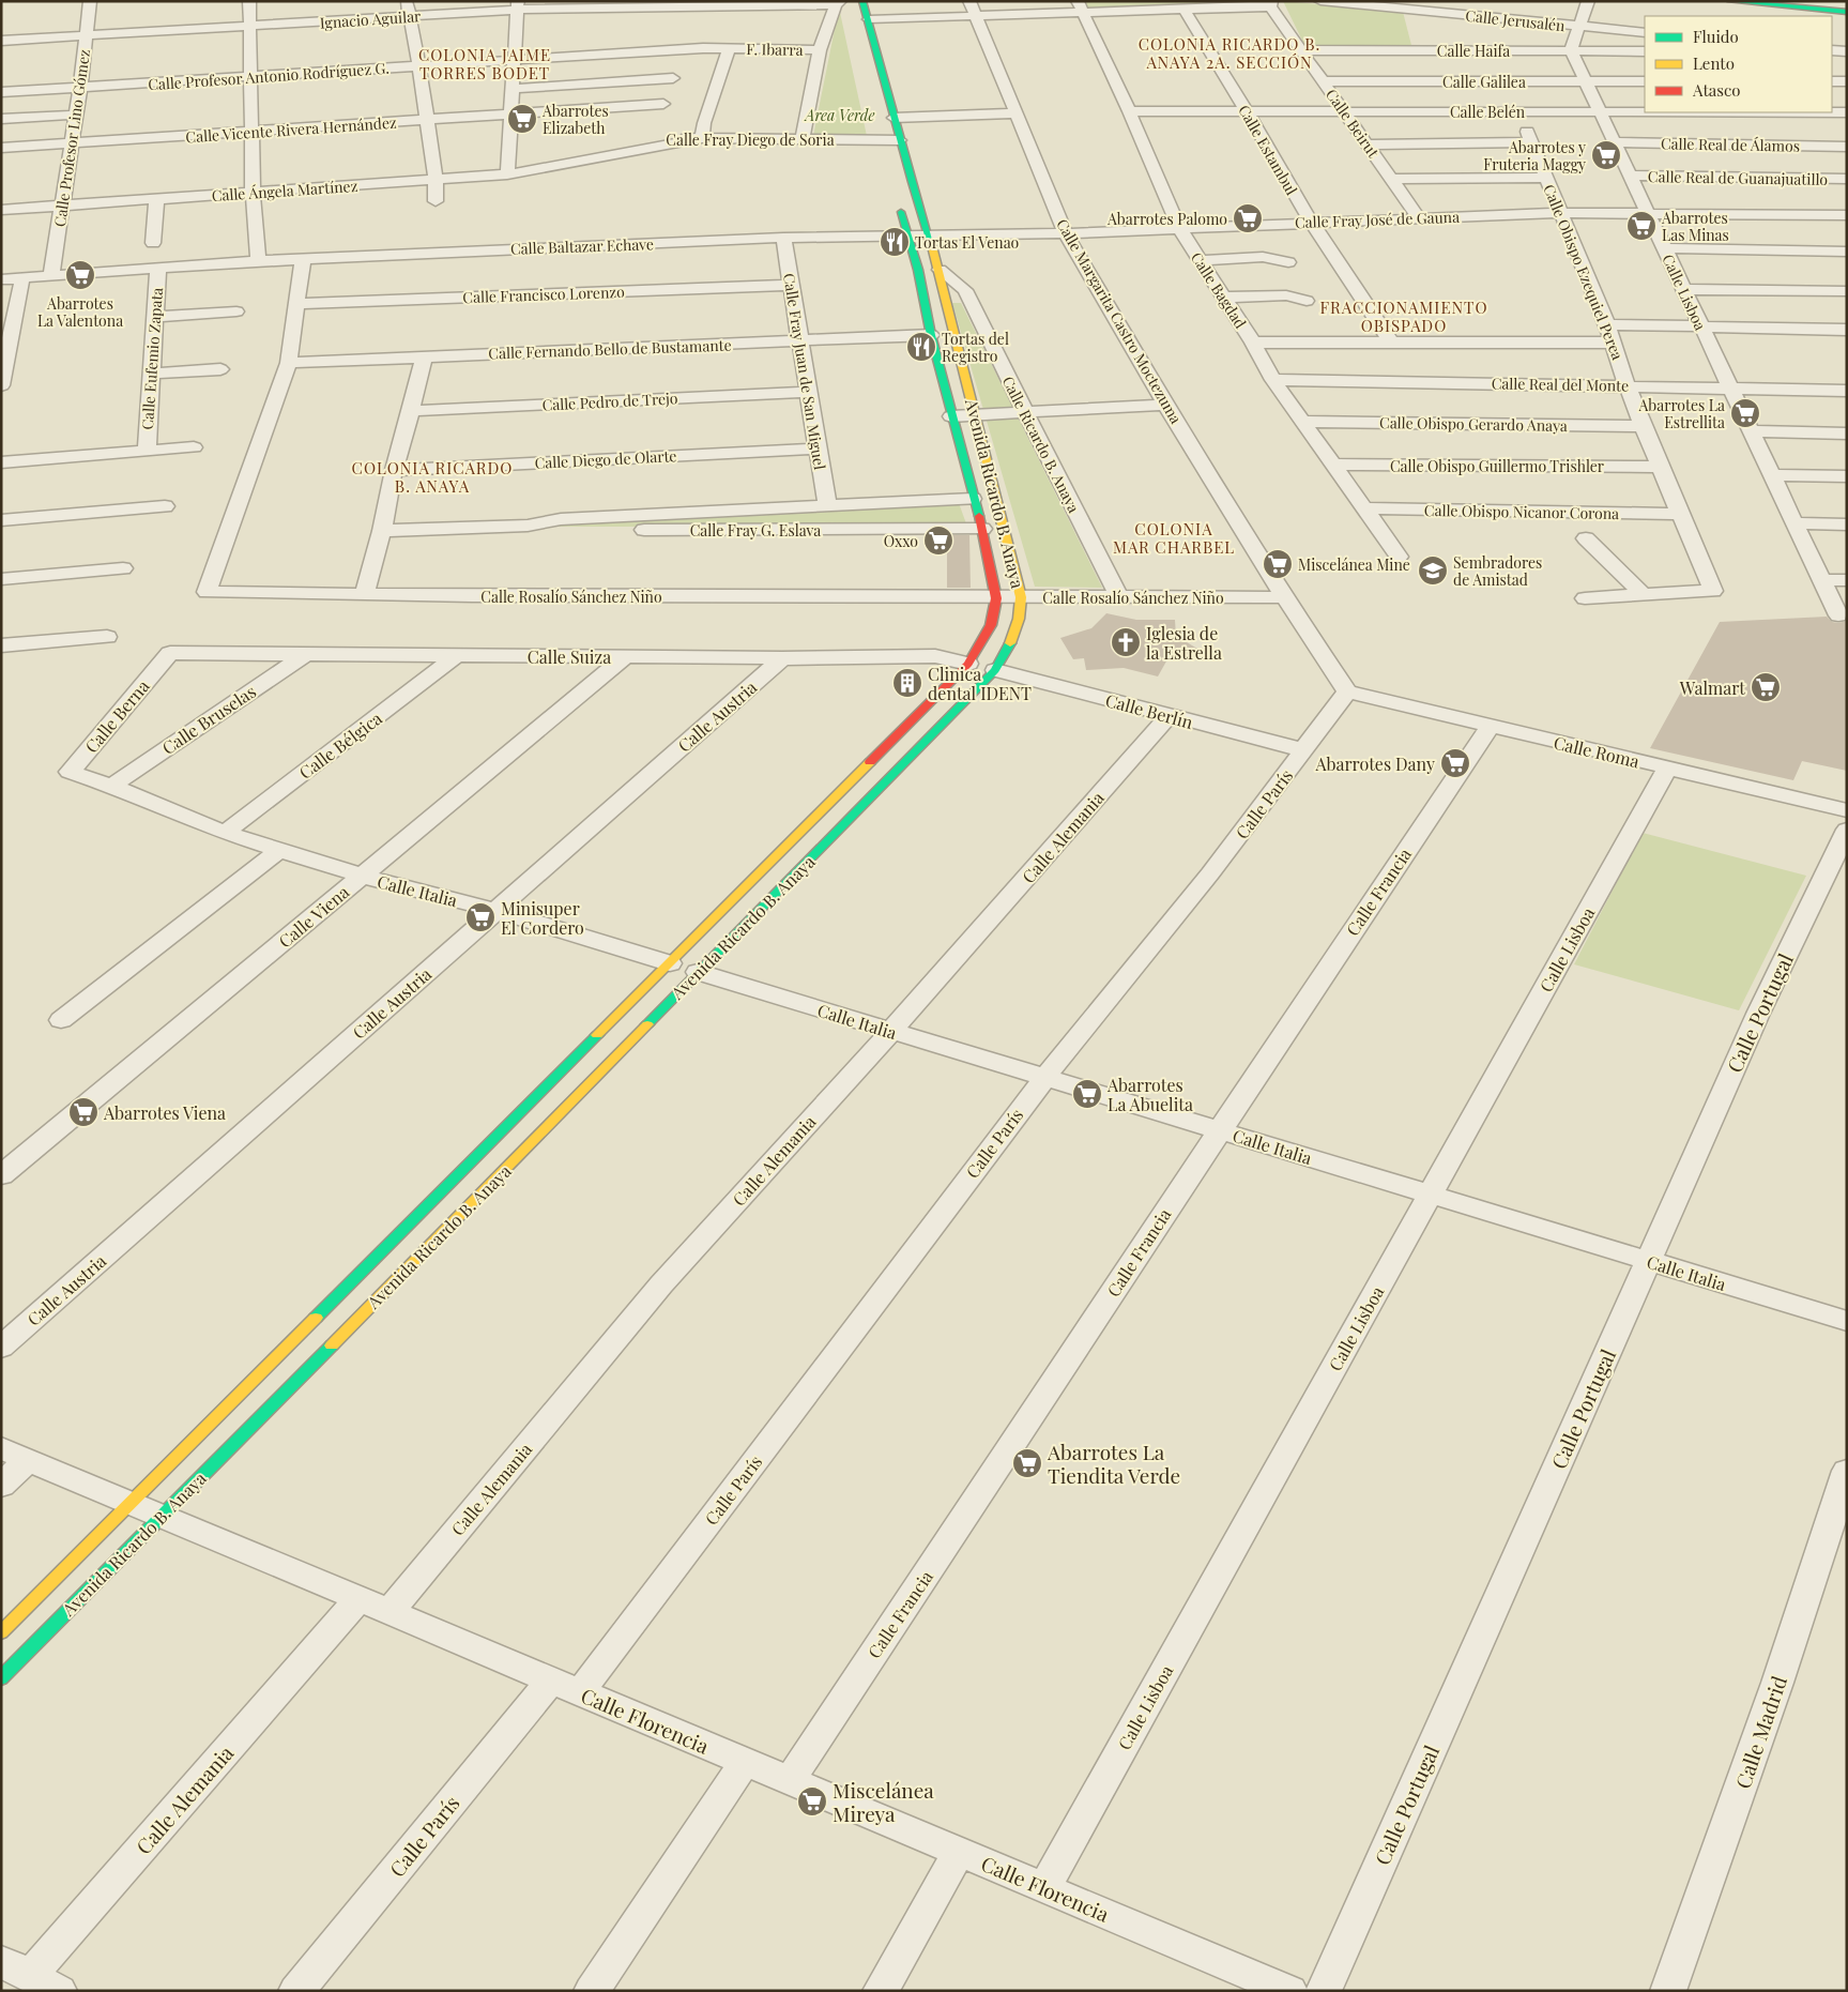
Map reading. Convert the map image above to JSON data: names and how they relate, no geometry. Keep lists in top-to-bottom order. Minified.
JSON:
{"streets":{"main road":["Avenida Ricardo B. Anaya"],"street":["Ignacio Aguilar","Calle Jerusalén","F. Ibarra","Calle Haifa","Calle Profesor Antonio Rodríguez G.","Calle Galilea","Calle Belén","Calle Beirut","Calle Vicente Rivera Hernández","Calle Profesor Lino Gómez","Calle Fray Diego de Soria","Calle Real de Álamos","Calle Estambul","Calle Real de Guanajuatillo","Calle Ángela Martínez","Calle Fray José de Gauna","Calle Baltazar Echave","Calle Obispo Ezequiel Perea","Calle Bagdad","Calle Lisboa","Calle Francisco Lorenzo","Calle Margarita Castro Moctezuma","Calle Fernando Bello de Bustamante","Calle Eufemio Zapata","Calle Fray Juan de San Miguel","Calle Real del Monte","Calle Pedro de Trejo","Calle Obispo Gerardo Anaya","Calle Ricardo B. Anaya","Calle Diego de Olarte","Calle Obispo Guillermo Trishler","Calle Obispo Nicanor Corona","Calle Fray G. Eslava","Calle Rosalío Sánchez Niño","Calle Suiza","Calle Berlín","Calle Berna","Calle Austria","Calle Bruselas","Calle Bélgica","Calle Roma","Calle París","Calle Alemania","Calle Italia","Calle Francia","Calle Viena","Calle Portugal","Calle Florencia","Calle Madrid"]},"crossings":[["Ignacio Aguilar","Calle Profesor Lino Gómez"],["F. Ibarra","Calle Profesor Antonio Rodríguez G."],["Calle Haifa","Calle Beirut"],["Calle Haifa","Calle Lisboa"],["Calle Profesor Antonio Rodríguez G.","Calle Profesor Lino Gómez"],["Calle Galilea","Calle Beirut"],["Calle Galilea","Calle Lisboa"],["Calle Belén","Calle Beirut"],["Calle Belén","Calle Estambul"],["Calle Belén","Calle Bagdad"],["Calle Belén","Calle Lisboa"],["Calle Beirut","Calle Fray José de Gauna"],["Calle Beirut","Calle Obispo Ezequiel Perea"],["Calle Vicente Rivera Hernández","Calle Profesor Lino Gómez"],["Calle Profesor Lino Gómez","Calle Ángela Martínez"],["Calle Profesor Lino Gómez","Calle Baltazar Echave"],["Calle Fray Diego de Soria","Calle Ángela Martínez"],["Calle Fray Diego de Soria","Avenida Ricardo B. Anaya"],["Calle Real de Álamos","Calle Lisboa"],["Calle Estambul","Calle Fray José de Gauna"],["Calle Real de Guanajuatillo","Calle Lisboa"],["Calle Fray José de Gauna","Calle Baltazar Echave"],["Calle Fray José de Gauna","Calle Obispo Ezequiel Perea"],["Calle Fray José de Gauna","Calle Bagdad"],["Calle Fray José de Gauna","Calle Lisboa"],["Calle Fray José de Gauna","Calle Margarita Castro Moctezuma"],["Calle Fray José de Gauna","Avenida Ricardo B. Anaya"],["Calle Baltazar Echave","Calle Eufemio Zapata"],["Calle Baltazar Echave","Calle Fray Juan de San Miguel"],["Calle Baltazar Echave","Avenida Ricardo B. Anaya"],["Calle Baltazar Echave","Calle Rosalío Sánchez Niño"],["Calle Obispo Ezequiel Perea","Calle Real del Monte"],["Calle Obispo Ezequiel Perea","Calle Obispo Gerardo Anaya"],["Calle Obispo Ezequiel Perea","Calle Obispo Guillermo Trishler"],["Calle Obispo Ezequiel Perea","Calle Obispo Nicanor Corona"],["Calle Bagdad","Calle Real del Monte"],["Calle Bagdad","Calle Obispo Gerardo Anaya"],["Calle Bagdad","Calle Obispo Guillermo Trishler"],["Calle Bagdad","Calle Obispo Nicanor Corona"],["Calle Lisboa","Calle Real del Monte"],["Calle Lisboa","Calle Roma"],["Calle Lisboa","Calle Italia"],["Calle Lisboa","Calle Florencia"],["Calle Francisco Lorenzo","Calle Fray Juan de San Miguel"],["Calle Francisco Lorenzo","Calle Rosalío Sánchez Niño"],["Calle Margarita Castro Moctezuma","Calle Rosalío Sánchez Niño"],["Calle Fernando Bello de Bustamante","Calle Fray Juan de San Miguel"],["Calle Fernando Bello de Bustamante","Avenida Ricardo B. Anaya"],["Calle Fernando Bello de Bustamante","Calle Rosalío Sánchez Niño"],["Calle Fray Juan de San Miguel","Calle Pedro de Trejo"],["Calle Fray Juan de San Miguel","Calle Diego de Olarte"],["Calle Fray Juan de San Miguel","Calle Fray G. Eslava"],["Calle Ricardo B. Anaya","Avenida Ricardo B. Anaya"],["Calle Ricardo B. Anaya","Calle Rosalío Sánchez Niño"],["Avenida Ricardo B. Anaya","Calle Fray G. Eslava"],["Avenida Ricardo B. Anaya","Calle Rosalío Sánchez Niño"],["Avenida Ricardo B. Anaya","Calle Suiza"],["Avenida Ricardo B. Anaya","Calle Berlín"],["Avenida Ricardo B. Anaya","Calle Italia"],["Avenida Ricardo B. Anaya","Calle Florencia"],["Calle Suiza","Calle Berna"],["Calle Suiza","Calle Austria"],["Calle Suiza","Calle Bruselas"],["Calle Suiza","Calle Bélgica"],["Calle Suiza","Calle Viena"],["Calle Berlín","Calle París"],["Calle Berlín","Calle Alemania"],["Calle Berna","Calle Italia"],["Calle Austria","Calle Italia"],["Calle Bruselas","Calle Italia"],["Calle Bélgica","Calle Italia"],["Calle Roma","Calle París"],["Calle Roma","Calle Francia"],["Calle París","Calle Italia"],["Calle París","Calle Florencia"],["Calle Alemania","Calle Italia"],["Calle Alemania","Calle Florencia"],["Calle Italia","Calle Francia"],["Calle Italia","Calle Viena"],["Calle Italia","Calle Portugal"],["Calle Francia","Calle Florencia"]],"districts":["COLONIA RICARDO B. ANAYA 2A. SECCIÓN","COLONIA JAIME TORRES BODET","FRACCIONAMIENTO OBISPADO","COLONIA RICARDO B. ANAYA","COLONIA MAR CHARBEL"],"parks":["Area Verde"],"places":{"supermarket":["Abarrotes Elizabeth","Abarrotes y Fruteria Maggy","Abarrotes Palomo","Abarrotes Las Minas","Abarrotes La Valentona","Abarrotes La Estrellita","Oxxo","Miscelánea Mine","Walmart","Abarrotes Dany","Minisuper El Cordero","Abarrotes La Abuelita","Abarrotes Viena","Abarrotes La Tiendita Verde","Miscelánea Mireya"],"restaurant":["Tortas El Venao","Tortas del Registro"],"school or university":["Sembradores de Amistad"],"church":["Iglesia de la Estrella"],"building":["Clinica dental IDENT"]},"legend":["Fluido","Lento","Atasco"]}
